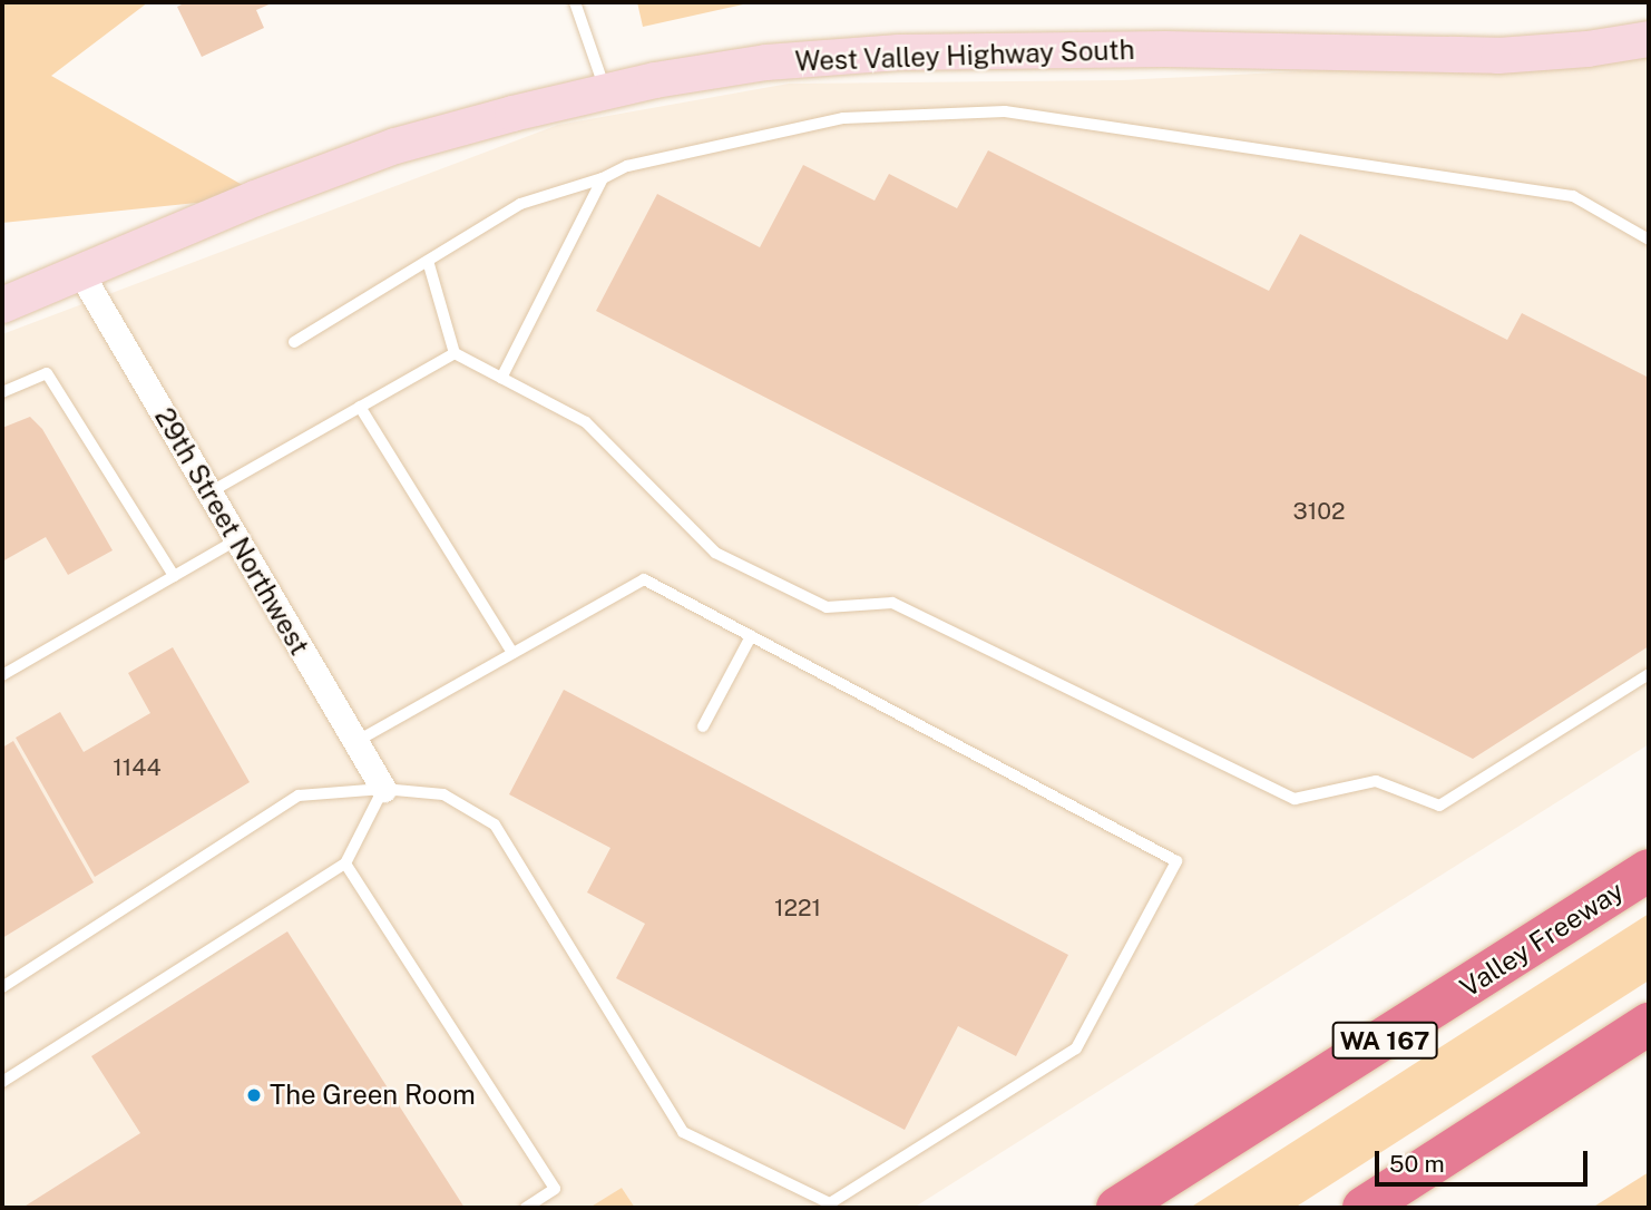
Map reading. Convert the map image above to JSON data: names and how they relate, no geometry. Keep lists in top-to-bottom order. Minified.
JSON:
{"streets":{"highway":["Valley Freeway","WA 167"],"main road":["West Valley Highway South"],"street":["29th Street Northwest"]},"crossings":[["West Valley Highway South","29th Street Northwest"]],"places":["The Green Room"],"house_numbers":["3102","1144","1221"],"scale_bar":"50 m"}
